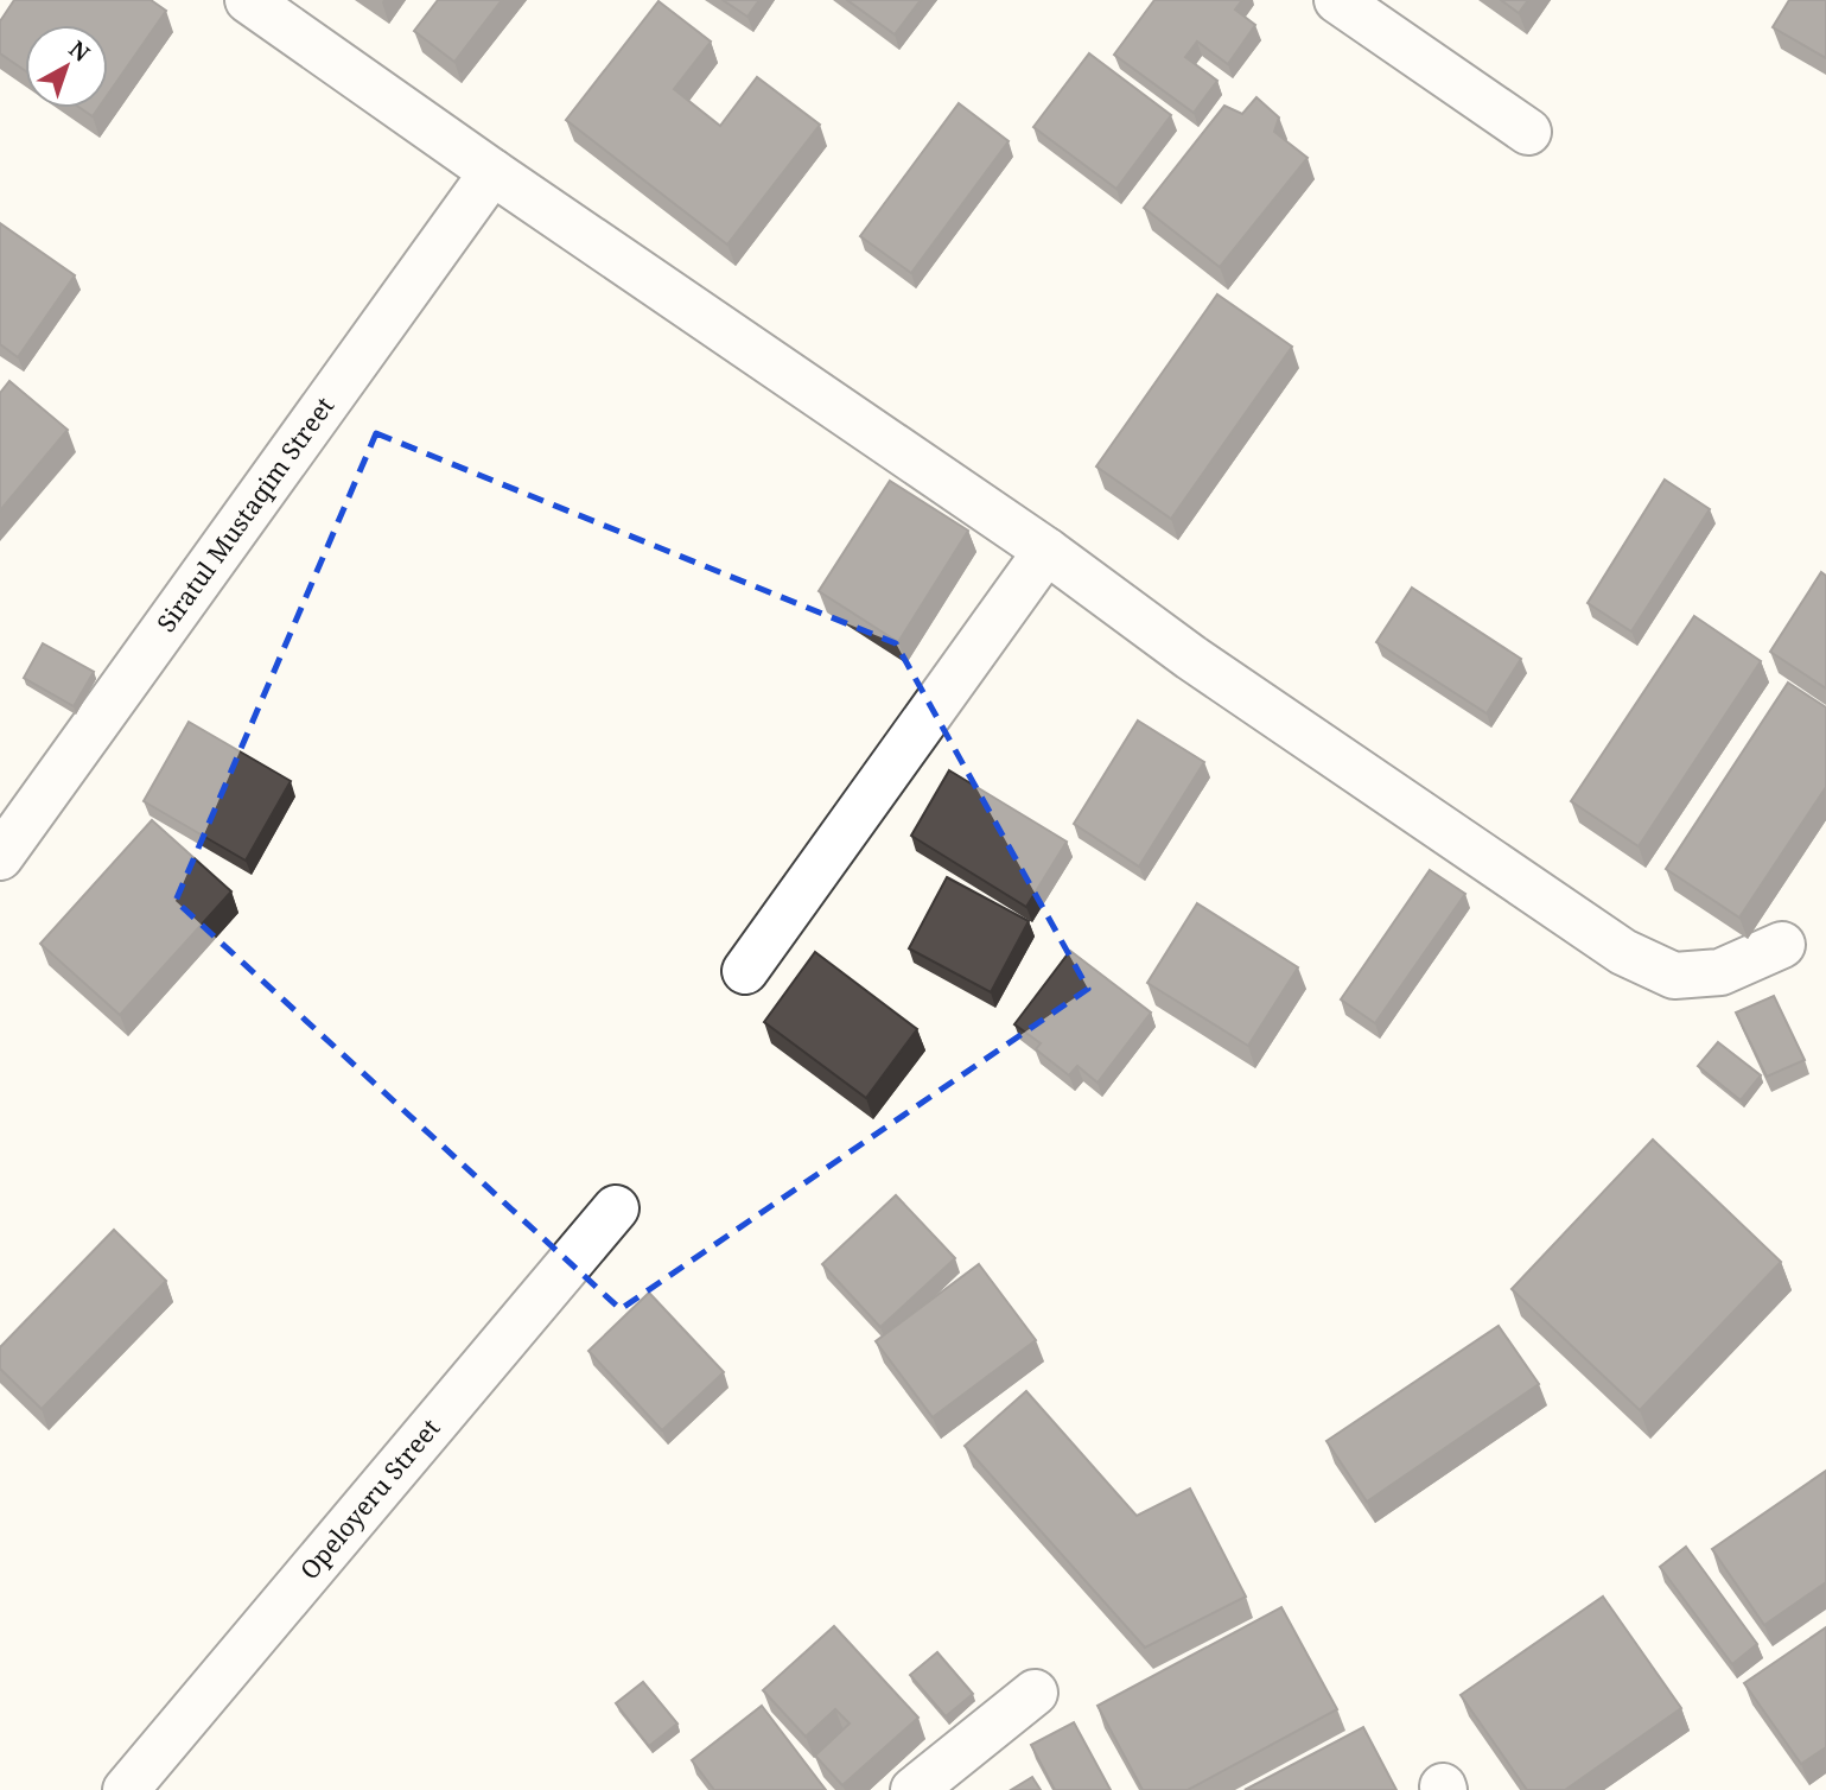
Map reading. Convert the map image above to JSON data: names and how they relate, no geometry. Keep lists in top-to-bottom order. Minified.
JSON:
{"streets":{"street":["Siratul Mustaqim Street","Opeloyeru Street"]},"north":"top right"}
